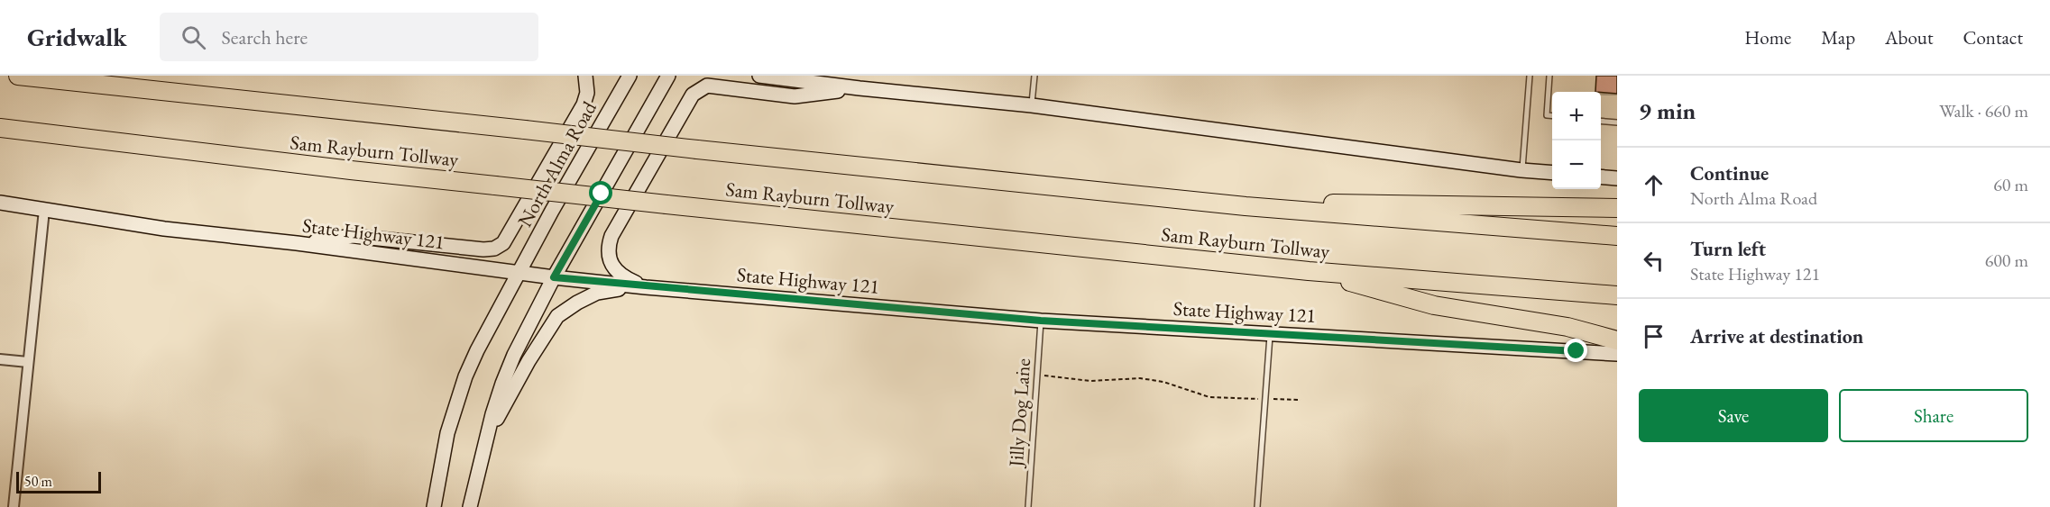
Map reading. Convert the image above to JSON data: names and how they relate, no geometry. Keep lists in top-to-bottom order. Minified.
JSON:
{"streets":{"highway":["Sam Rayburn Tollway"],"main road":["North Alma Road","State Highway 121"],"lane":["Jilly Dog Lane"]},"crossings":[["North Alma Road","State Highway 121"],["State Highway 121","Jilly Dog Lane"]],"scale_bar":"50 m","page":{"header":"Gridwalk","search":"Search here","nav":["Home","Map","About","Contact"],"heading":["9 min","Walk · 660 m"],"map_buttons":["+","−"],"list":[["Continue","North Alma Road","60 m"],["Turn left","State Highway 121","600 m"],"Arrive at destination"],"buttons":["Save","Share"],"scale":"50 m"}}
